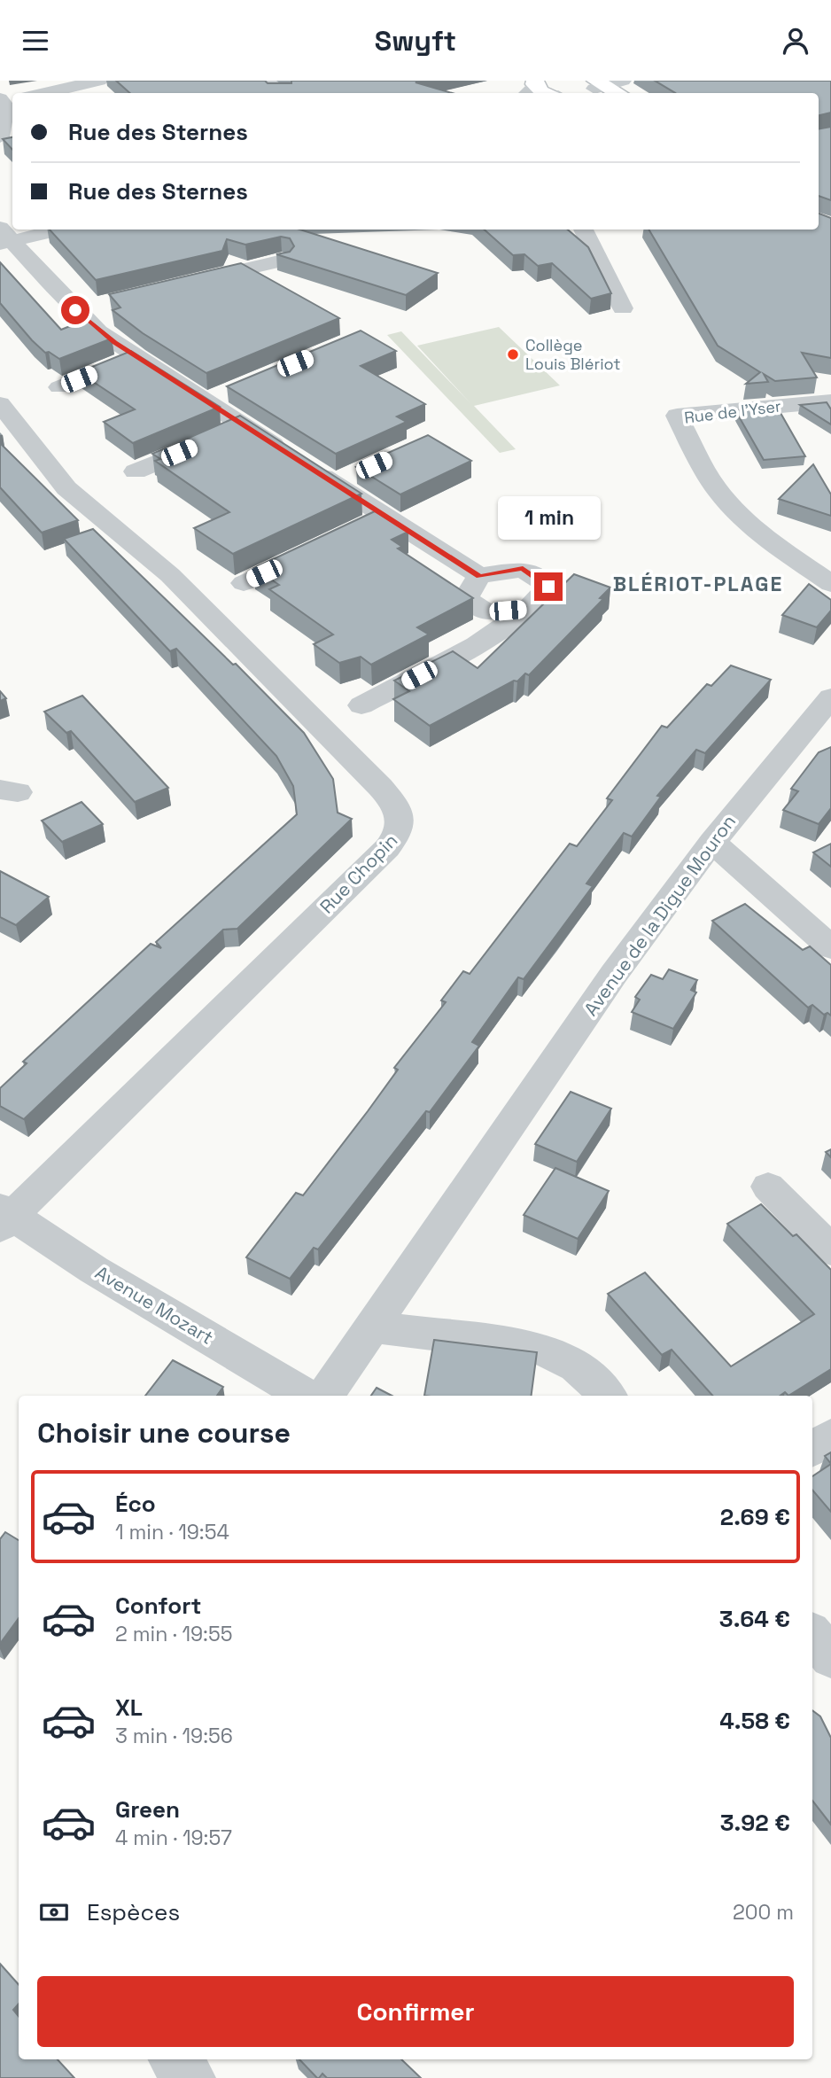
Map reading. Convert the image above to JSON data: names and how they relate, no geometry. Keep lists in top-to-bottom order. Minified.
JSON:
{"streets":{"street":["Rue de l'Yser","Rue Chopin","Avenue de la Digue Mouron","Avenue Mozart"]},"crossings":[["Rue Chopin","Avenue Mozart"]],"districts":["BLÉRIOT-PLAGE"],"places":["Collège Louis Blériot"],"page":{"header":"Swyft","banner":["Rue des Sternes","Rue des Sternes"],"bubble":"1 min","heading":"Choisir une course","list":[{"name":"Éco","note":"1 min · 19:54","value":"2.69 €"},{"name":"Confort","note":"2 min · 19:55","value":"3.64 €"},{"name":"XL","note":"3 min · 19:56","value":"4.58 €"},{"name":"Green","note":"4 min · 19:57","value":"3.92 €"}],"pay":["Espèces","200 m"],"buttons":"Confirmer"}}
